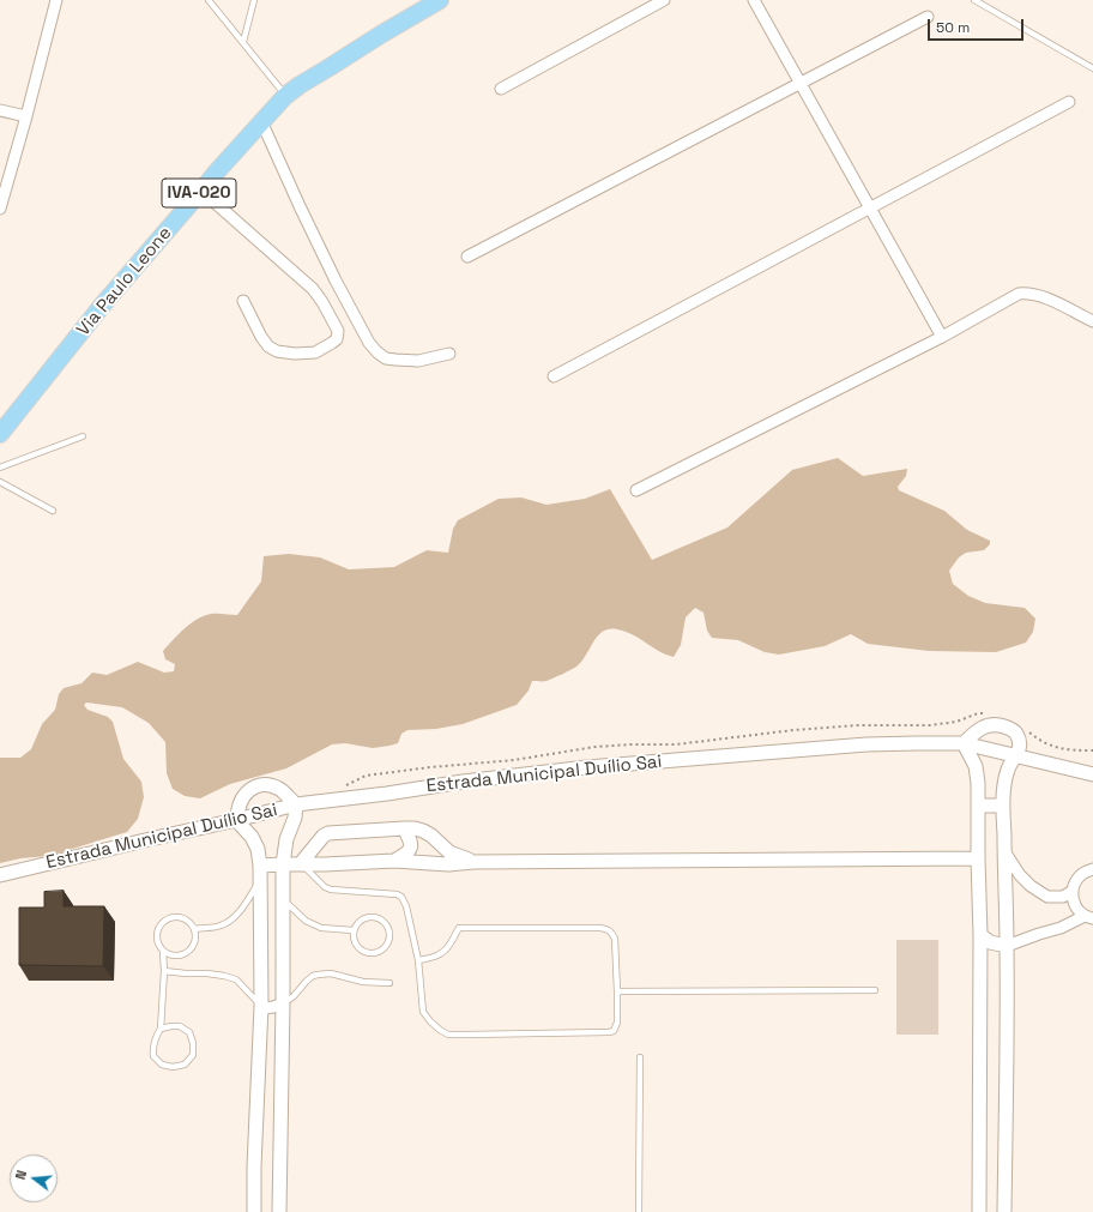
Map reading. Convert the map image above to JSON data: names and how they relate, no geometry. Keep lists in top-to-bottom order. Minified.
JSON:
{"streets":{"main road":["IVA-020","Via Paulo Leone"],"street":["Estrada Municipal Duílio Sai"]},"scale_bar":"50 m","north":"left"}
